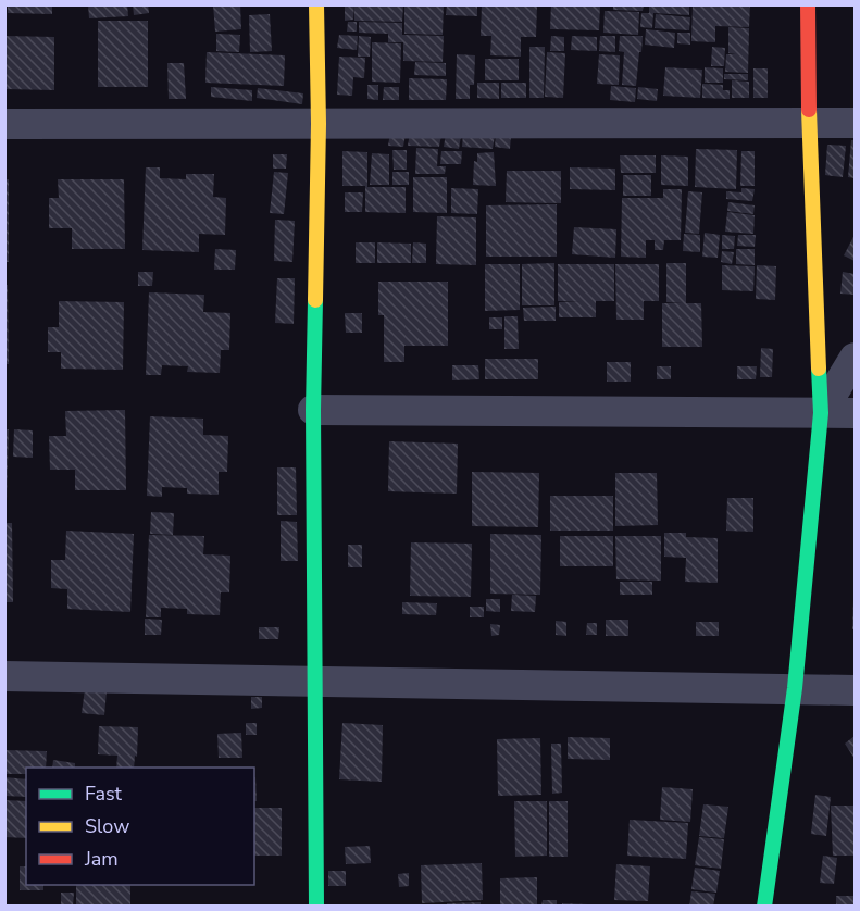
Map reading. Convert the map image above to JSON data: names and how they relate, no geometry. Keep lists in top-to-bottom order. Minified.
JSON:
{"legend":["Fast","Slow","Jam"]}
